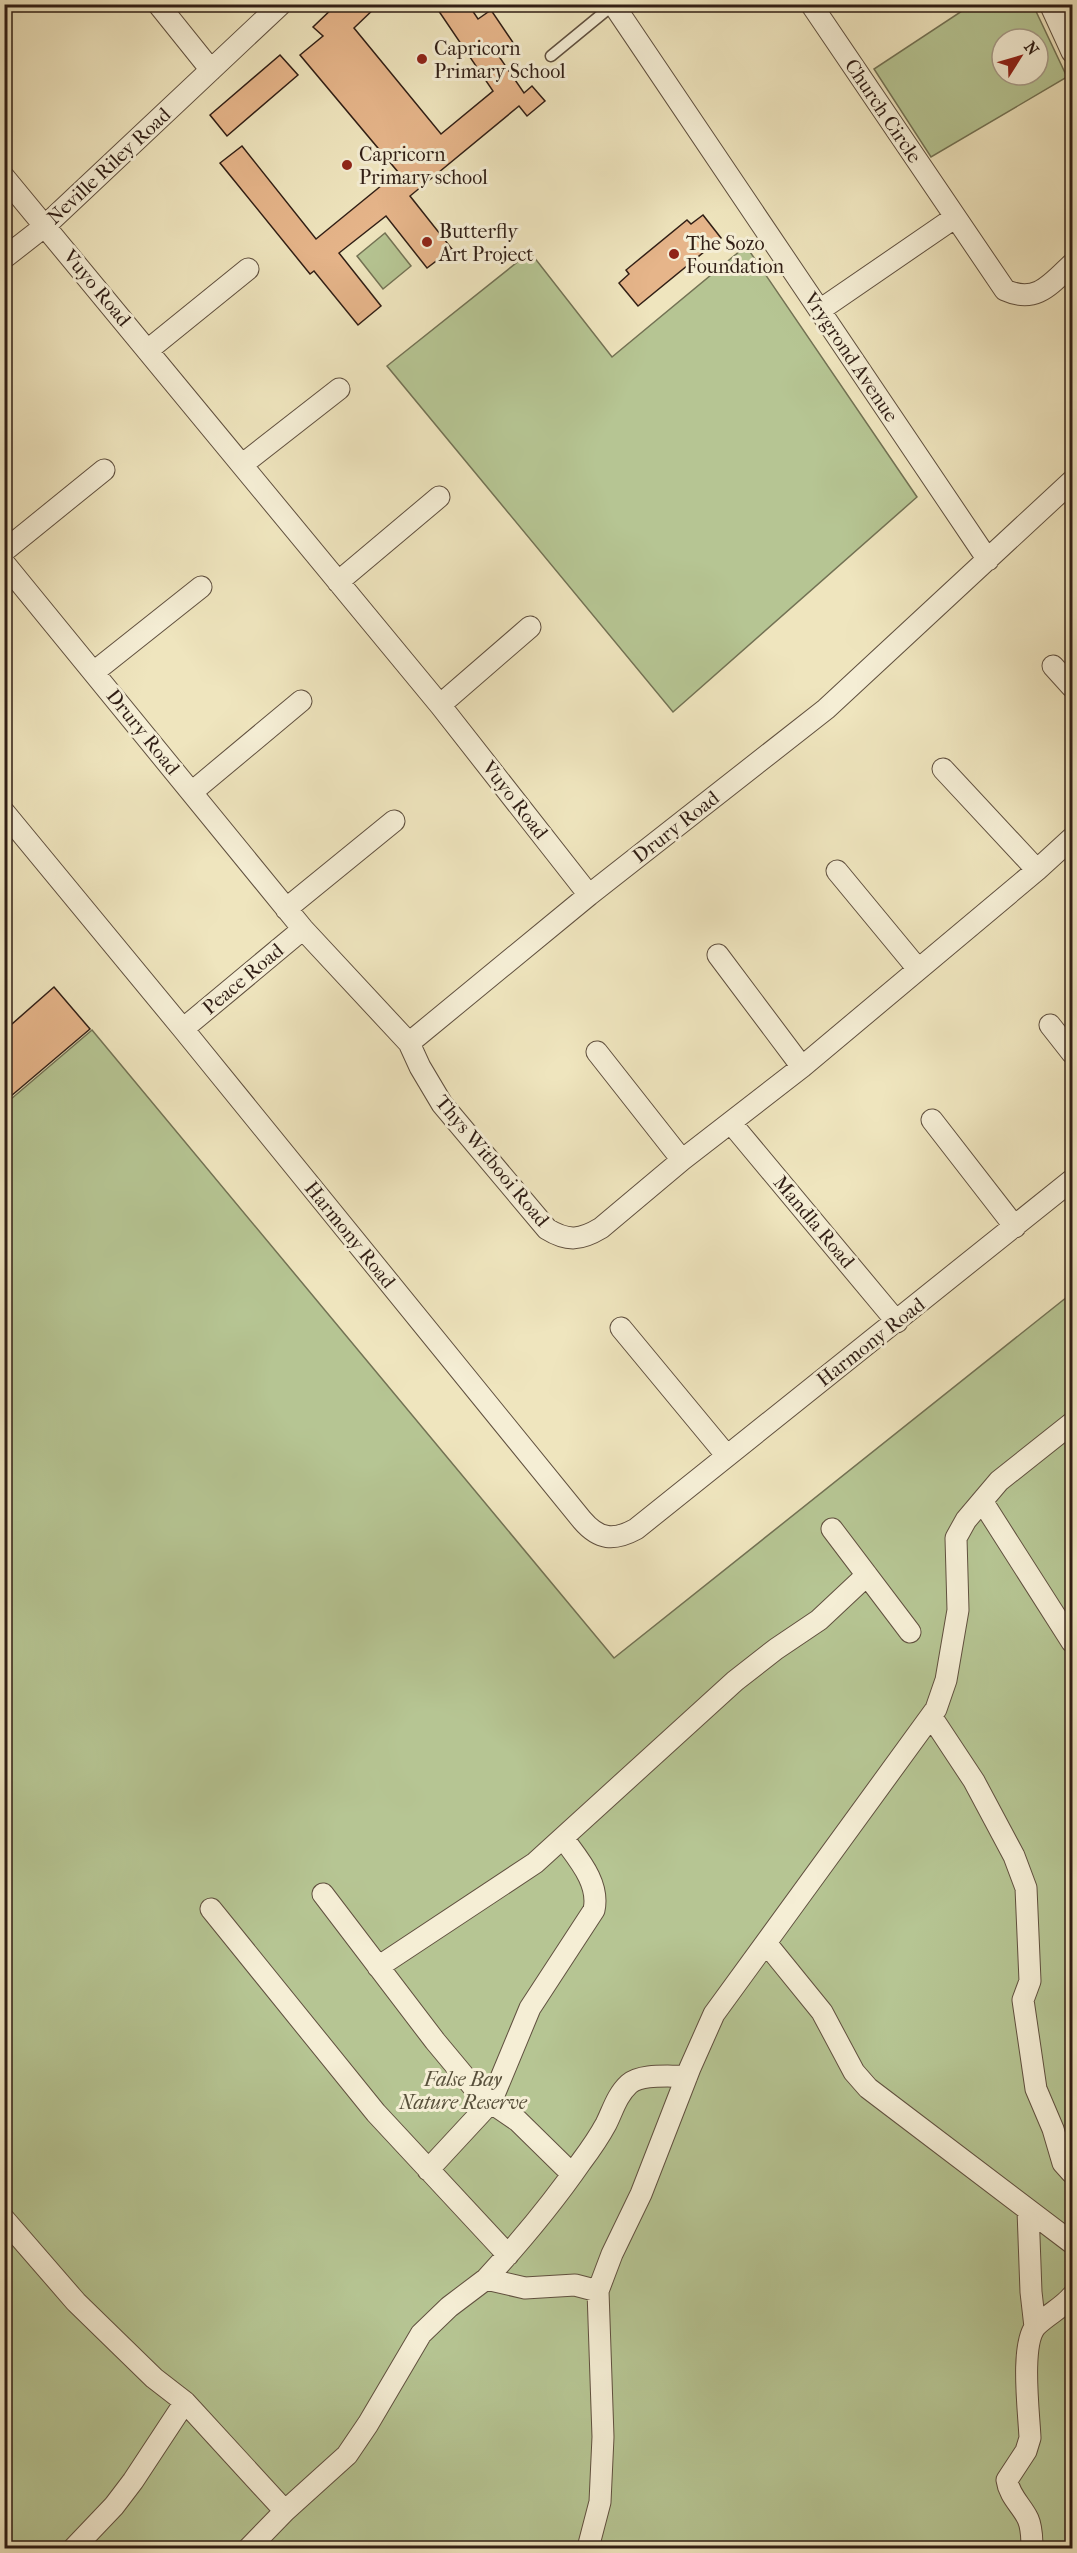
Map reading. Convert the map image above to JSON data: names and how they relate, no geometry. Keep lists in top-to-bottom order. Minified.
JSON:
{"streets":{"street":["Church Circle","Neville Riley Road","Vuyo Road","Vrygrond Avenue","Drury Road","Peace Road","Thys Witbooi Road","Mandla Road","Harmony Road"]},"crossings":[["Neville Riley Road","Vuyo Road"],["Vuyo Road","Drury Road"],["Vrygrond Avenue","Drury Road"],["Drury Road","Peace Road"],["Drury Road","Thys Witbooi Road"],["Peace Road","Harmony Road"],["Thys Witbooi Road","Mandla Road"],["Mandla Road","Harmony Road"]],"parks":["False Bay Nature Reserve"],"places":["Capricorn Primary School","Capricorn Primary school","Butterfly Art Project","The Sozo Foundation"],"north":"top right"}
